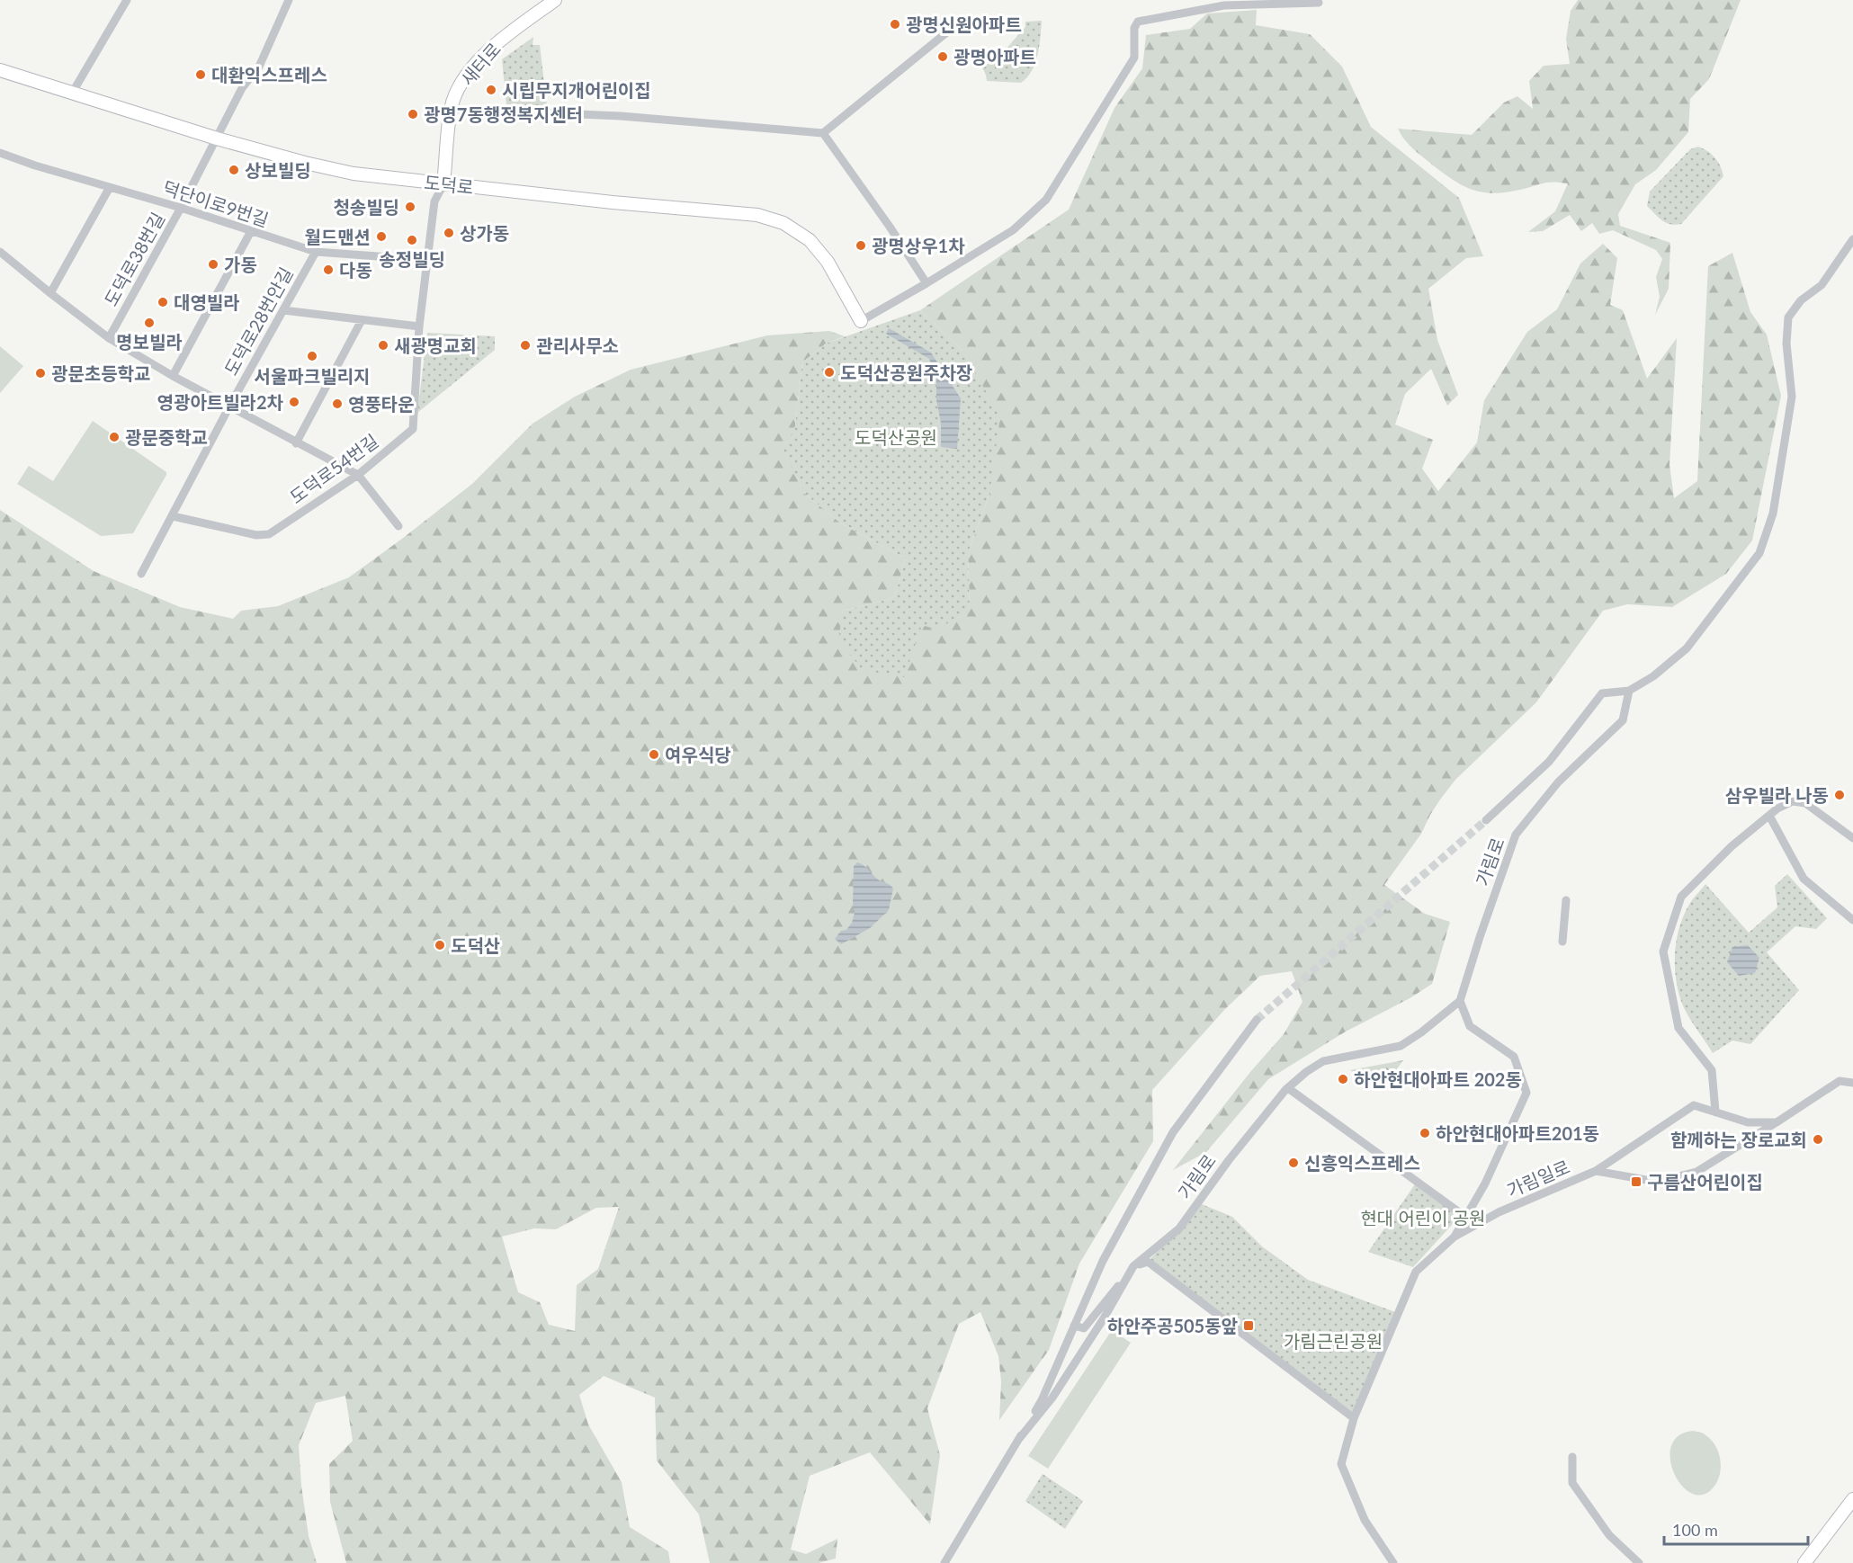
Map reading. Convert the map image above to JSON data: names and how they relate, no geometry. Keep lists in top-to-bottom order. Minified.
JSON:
{"streets":{"street":["새터로","도덕로","덕단이로9번길","도덕로38번길","도덕로28번안길","도덕로54번길","가림로","가림일로"]},"crossings":[["새터로","도덕로"],["새터로","도덕로54번길"],["도덕로","도덕로38번길"],["도덕로","도덕로54번길"],["덕단이로9번길","도덕로38번길"],["덕단이로9번길","도덕로28번안길"],["덕단이로9번길","도덕로54번길"],["도덕로28번안길","도덕로54번길"]],"parks":["도덕산공원","현대 어린이 공원","가림근린공원"],"places":{"other":["광명신원아파트","광명아파트","대환익스프레스","시립무지개어린이집","광명7동행정복지센터","상보빌딩","청송빌딩","상가동","월드맨션","송정빌딩","광명상우1차","가동","다동","대영빌라","명보빌라","새광명교회","관리사무소","서울파크빌리지","도덕산공원주차장","광문초등학교","영광아트빌라2차","영풍타운","광문중학교","여우식당","삼우빌라 나동","도덕산","하안현대아파트 202동","하안현대아파트201동","함께하는 장로교회","신흥익스프레스"],"transit":["구름산어린이집","하안주공505동앞"]},"scale_bar":"100 m"}
